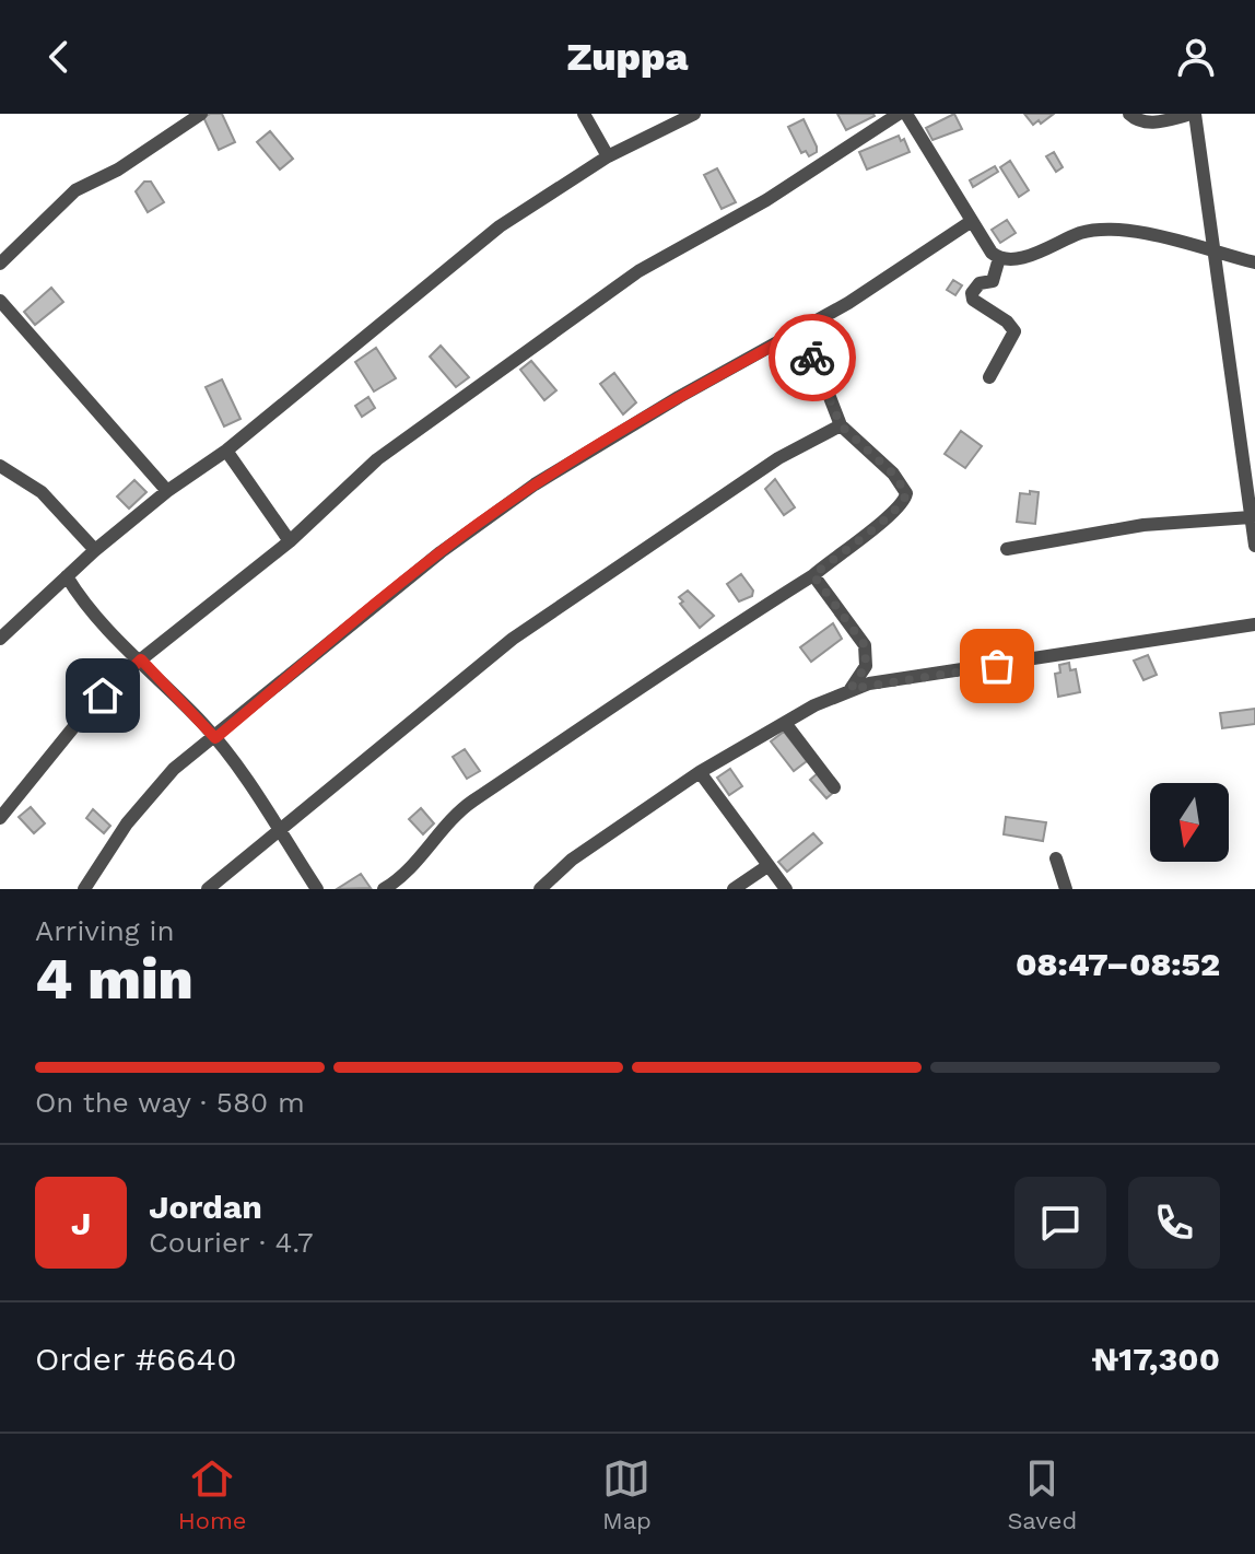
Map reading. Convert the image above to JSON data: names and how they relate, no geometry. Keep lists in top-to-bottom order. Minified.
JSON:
{"north":"bottom","page":{"header":"Zuppa","heading":["4 min","Arriving in","08:47–08:52"],"panel":["Jordan","Courier · 4.7","Order #6640","₦17,300"],"bar":"On the way · 580 m","round":"J","tabs":["Home","Map","Saved"]}}
